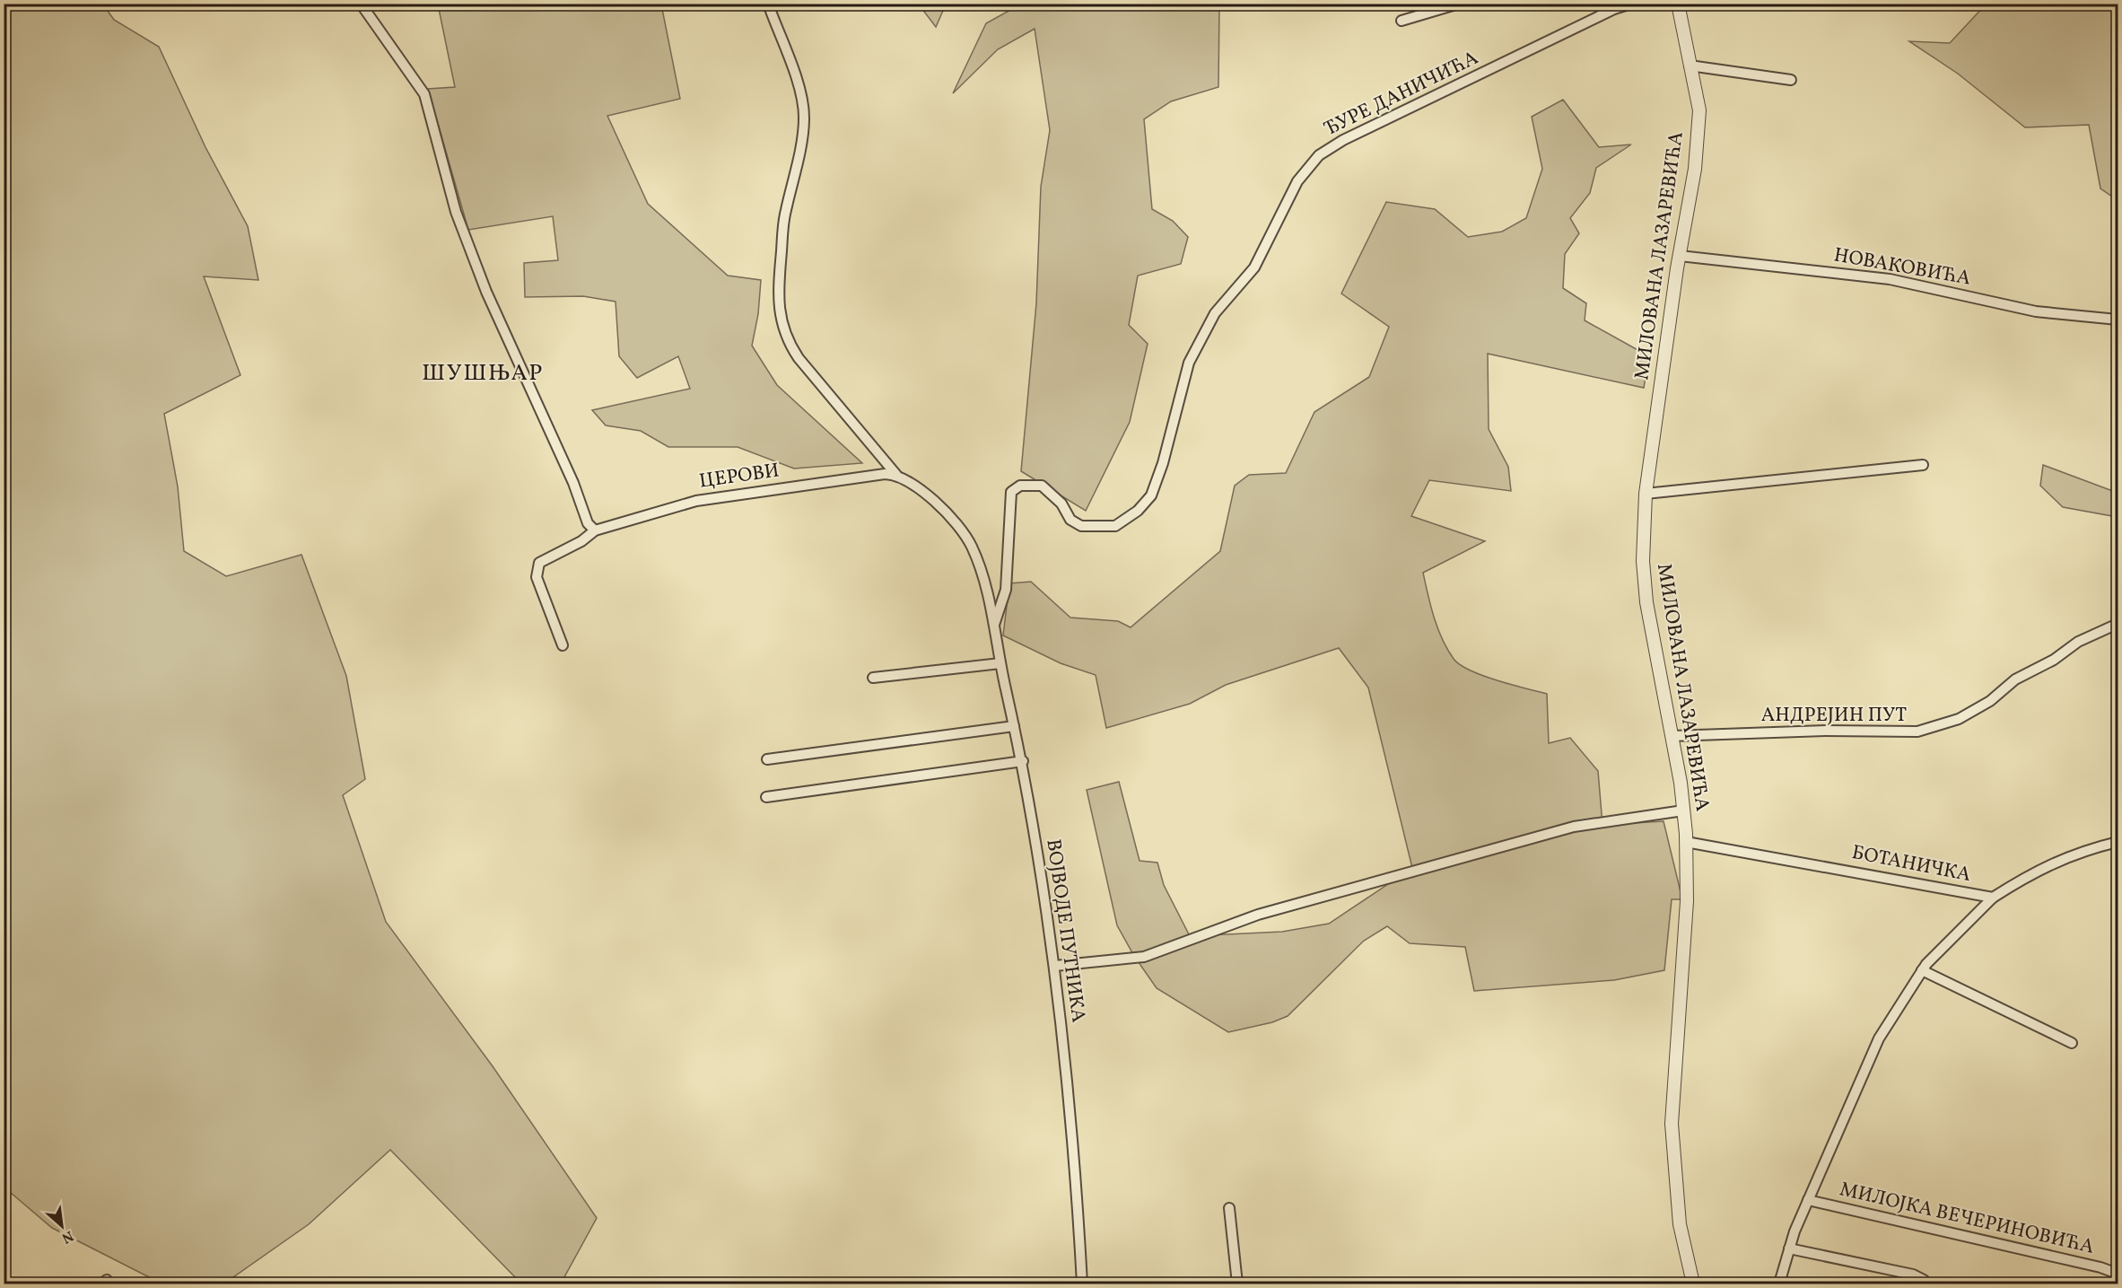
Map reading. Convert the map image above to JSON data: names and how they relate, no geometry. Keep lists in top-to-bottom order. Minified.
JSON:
{"streets":{"street":["ЂУРЕ ДАНИЧИЋА","МИЛОВАНА ЛАЗАРЕВИЋА","НОВАКОВИЋА","ЦЕРОВИ","АНДРЕЈИН ПУТ","БОТАНИЧКА","ВОЈВОДЕ ПУТНИКА","МИЛОЈКА ВЕЧЕРИНОВИЋА"]},"crossings":[["ЂУРЕ ДАНИЧИЋА","ВОЈВОДЕ ПУТНИКА"],["МИЛОВАНА ЛАЗАРЕВИЋА","НОВАКОВИЋА"],["МИЛОВАНА ЛАЗАРЕВИЋА","АНДРЕЈИН ПУТ"],["МИЛОВАНА ЛАЗАРЕВИЋА","БОТАНИЧКА"],["ЦЕРОВИ","ВОЈВОДЕ ПУТНИКА"]],"districts":["ШУШЊАР"],"north":"bottom right"}
